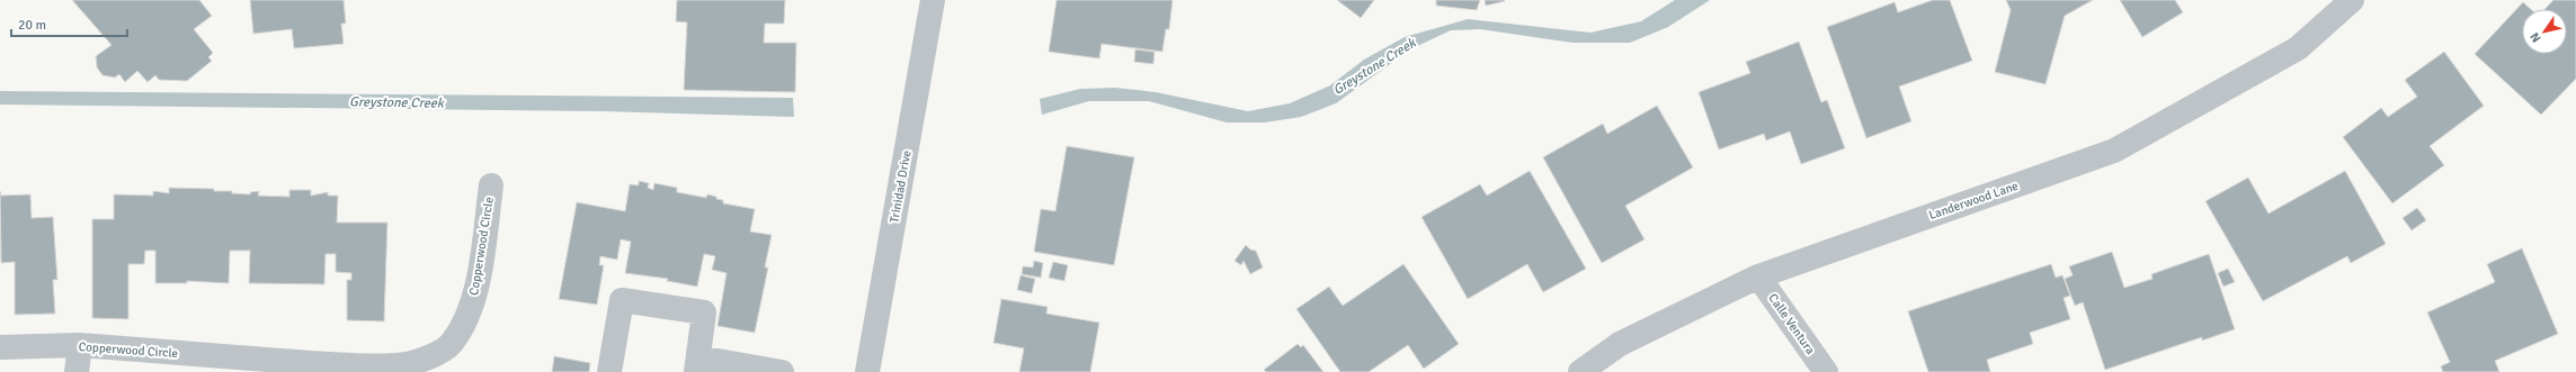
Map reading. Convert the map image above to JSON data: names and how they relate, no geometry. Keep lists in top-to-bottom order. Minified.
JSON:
{"streets":{"street":["Trinidad Drive","Landerwood Lane","Copperwood Circle","Calle Ventura"]},"crossings":[["Landerwood Lane","Calle Ventura"]],"water":["Greystone Creek"],"scale_bar":"20 m","north":"bottom left"}
